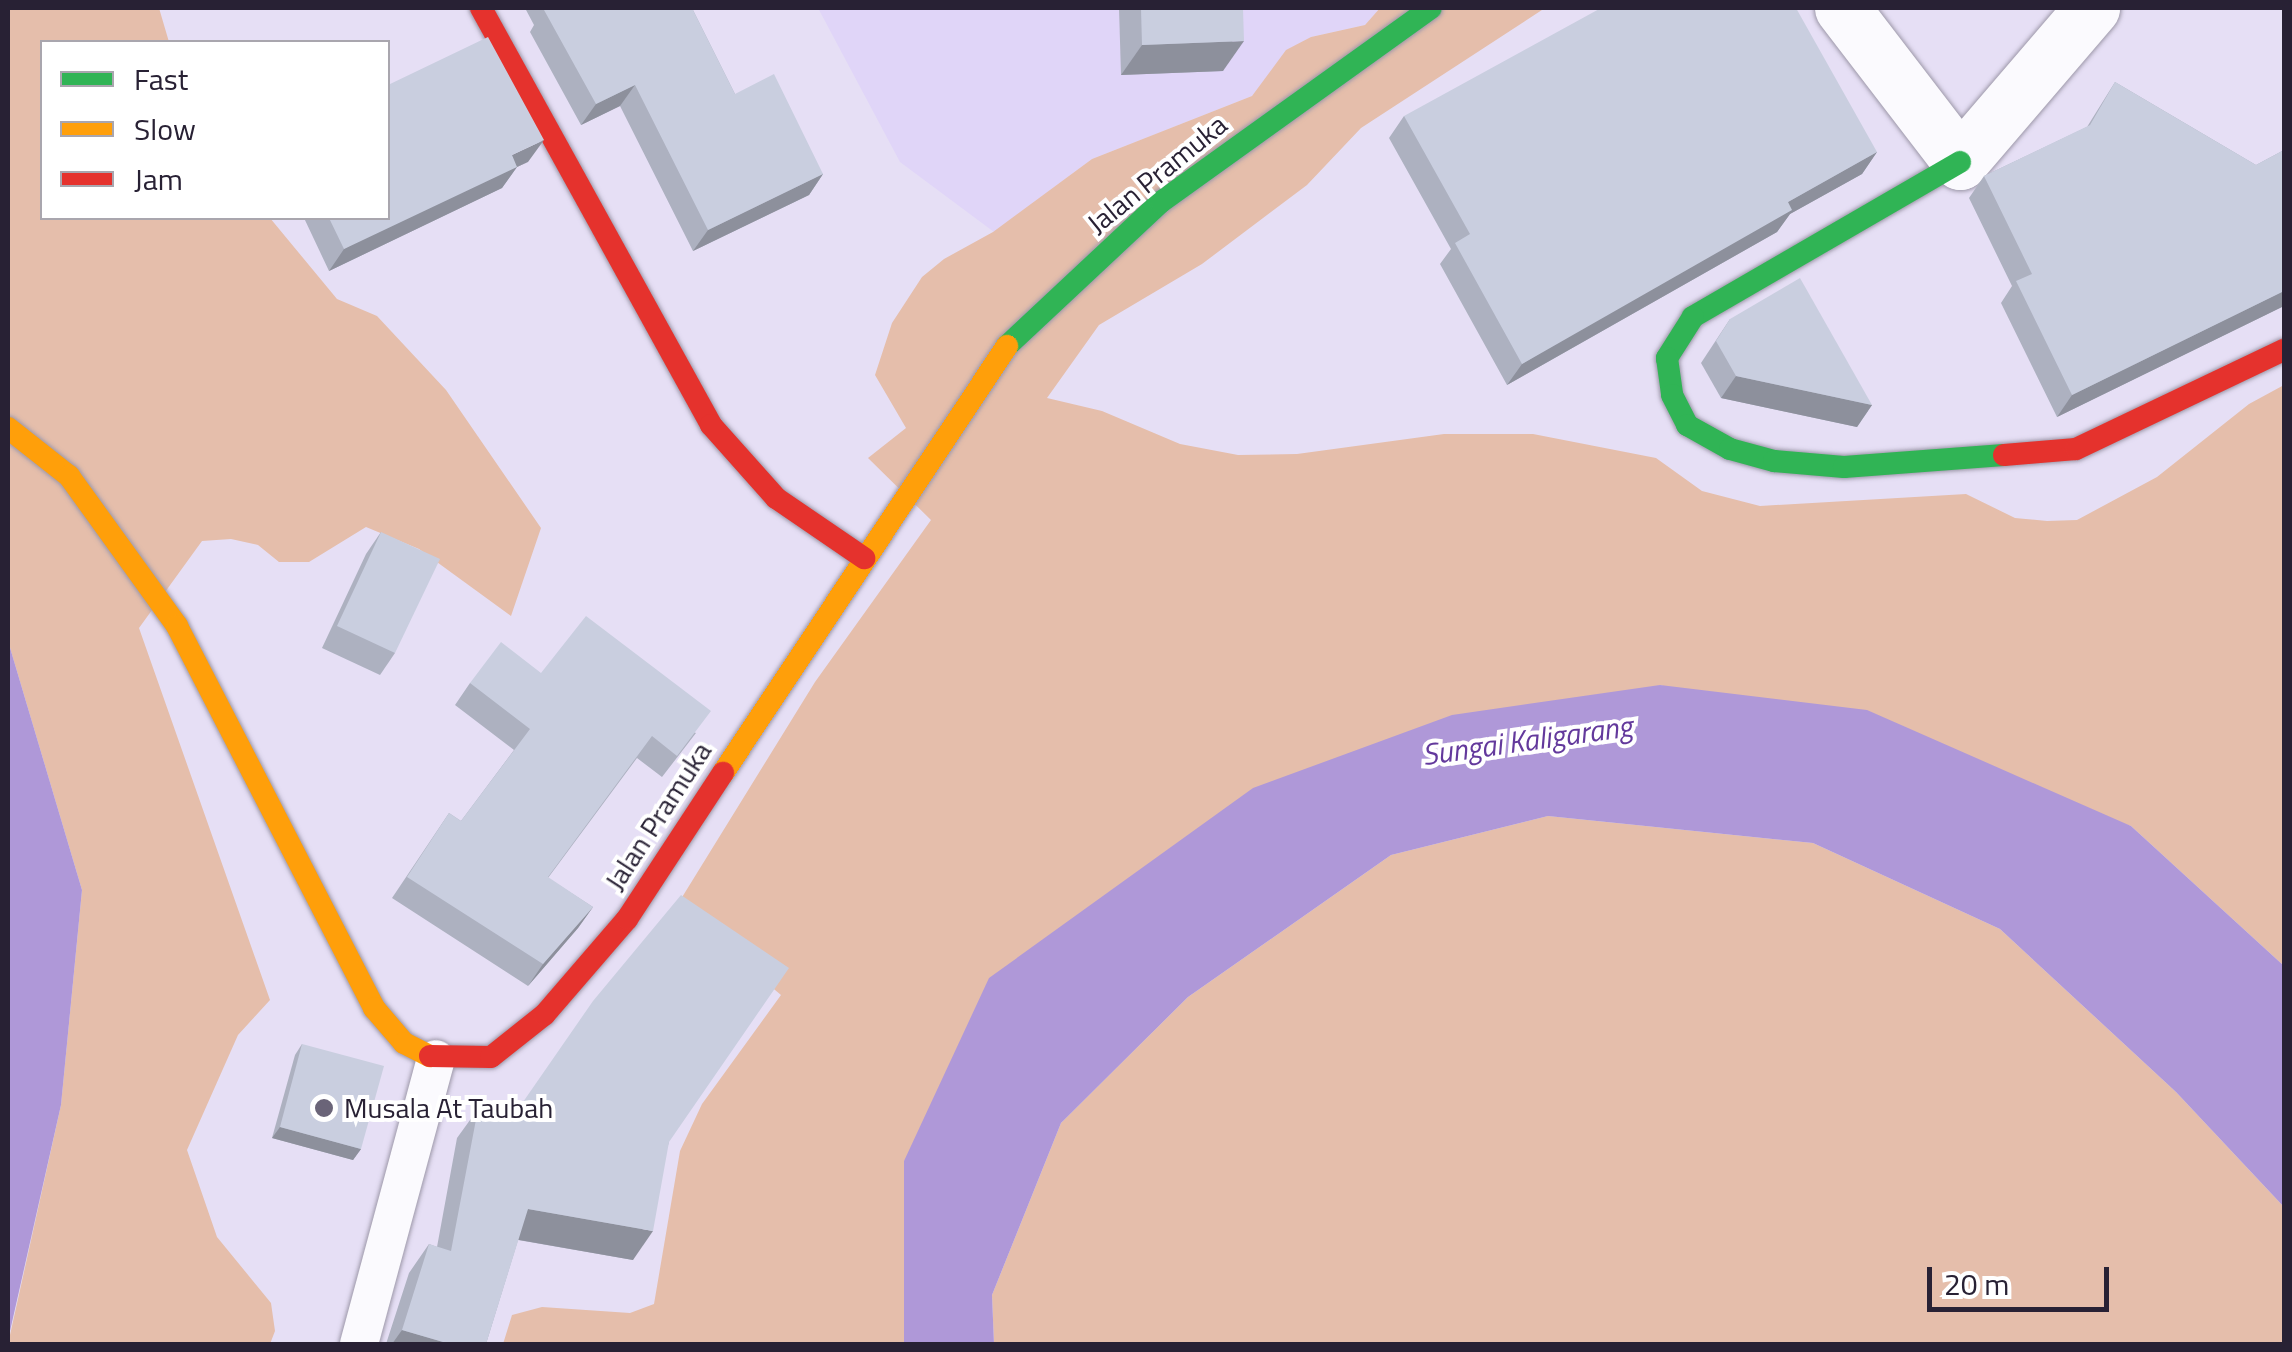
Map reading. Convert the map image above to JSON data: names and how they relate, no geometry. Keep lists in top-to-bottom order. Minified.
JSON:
{"streets":{"main road":["Jalan Pramuka"]},"water":["Sungai Kaligarang"],"places":["Musala At Taubah"],"legend":["Fast","Slow","Jam"],"scale_bar":"20 m"}
